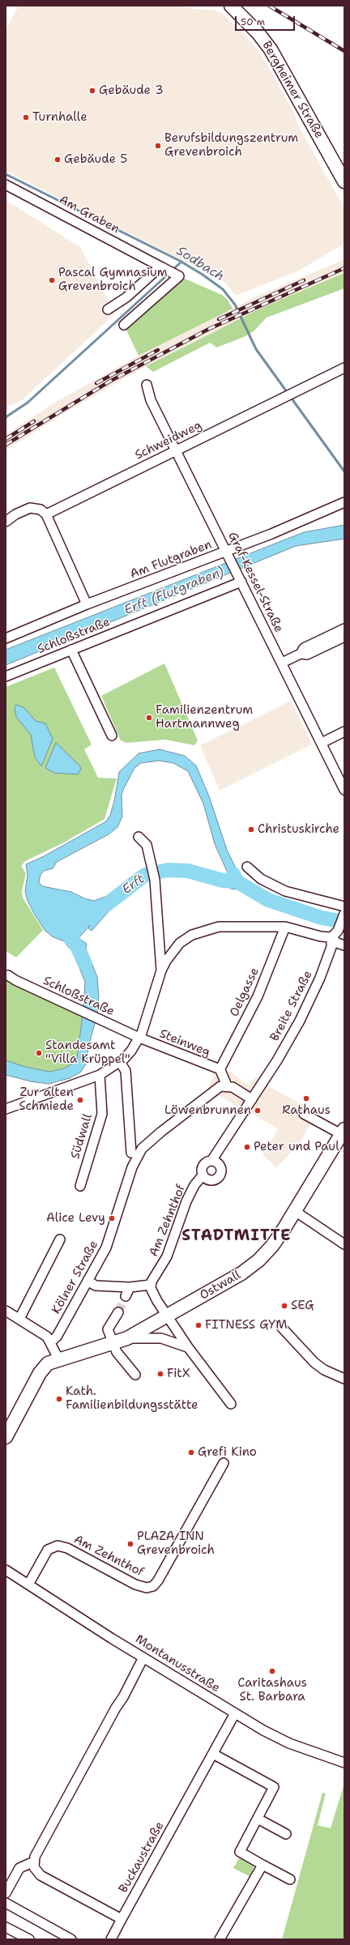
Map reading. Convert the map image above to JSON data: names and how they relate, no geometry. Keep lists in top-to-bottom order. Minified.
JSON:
{"streets":{"main road":["Bergheimer Straße","Ostwall"],"street":["Am Graben","Schweidweg","Am Flutgraben","Graf-Kessel-Straße","Schloßstraße","Oelgasse","Breite Straße","Steinweg","Südwall","Am Zehnthof","Kölner Straße","Montanusstraße","Buckaustraße"]},"crossings":[["Schweidweg","Graf-Kessel-Straße"],["Am Flutgraben","Graf-Kessel-Straße"],["Graf-Kessel-Straße","Schloßstraße"],["Schloßstraße","Steinweg"],["Oelgasse","Steinweg"],["Breite Straße","Am Zehnthof"],["Am Zehnthof","Montanusstraße"],["Montanusstraße","Buckaustraße"]],"districts":["STADTMITTE"],"water":["Sodbach","Erft (Flutgraben)","Erft"],"places":["Gebäude 3","Turnhalle","Berufsbildungszentrum Grevenbroich","Gebäude 5","Pascal Gymnasium Grevenbroich","Familienzentrum Hartmannweg","Christuskirche","Standesamt \"Villa Krüppel\"","Rathaus","Zur alten Schmiede","Löwenbrunnen","Peter und Paul","Alice Levy","SEG","FITNESS GYM","FitX","Kath. Familienbildungsstätte","Grefi Kino","PLAZA INN Grevenbroich","Caritashaus St. Barbara"],"scale_bar":"50 m"}
